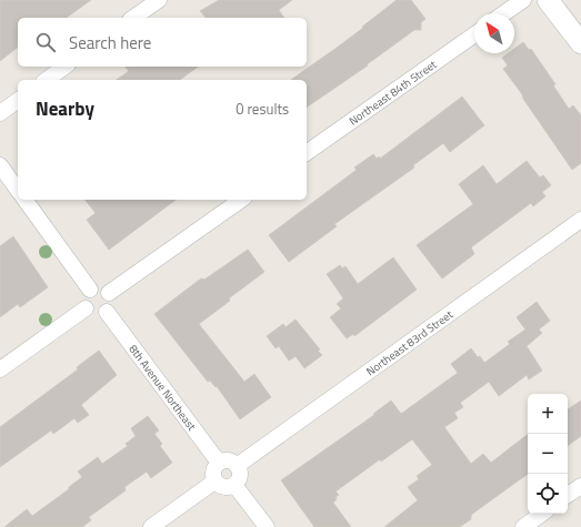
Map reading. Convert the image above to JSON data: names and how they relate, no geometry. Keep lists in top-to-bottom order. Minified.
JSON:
{"streets":{"street":["Northeast 84th Street","Northeast 83rd Street","8th Avenue Northeast"]},"crossings":[["Northeast 83rd Street","8th Avenue Northeast"]],"north":"top left","page":{"search":"Search here","heading":["Nearby","0 results"],"map_buttons":["+","−"]}}
